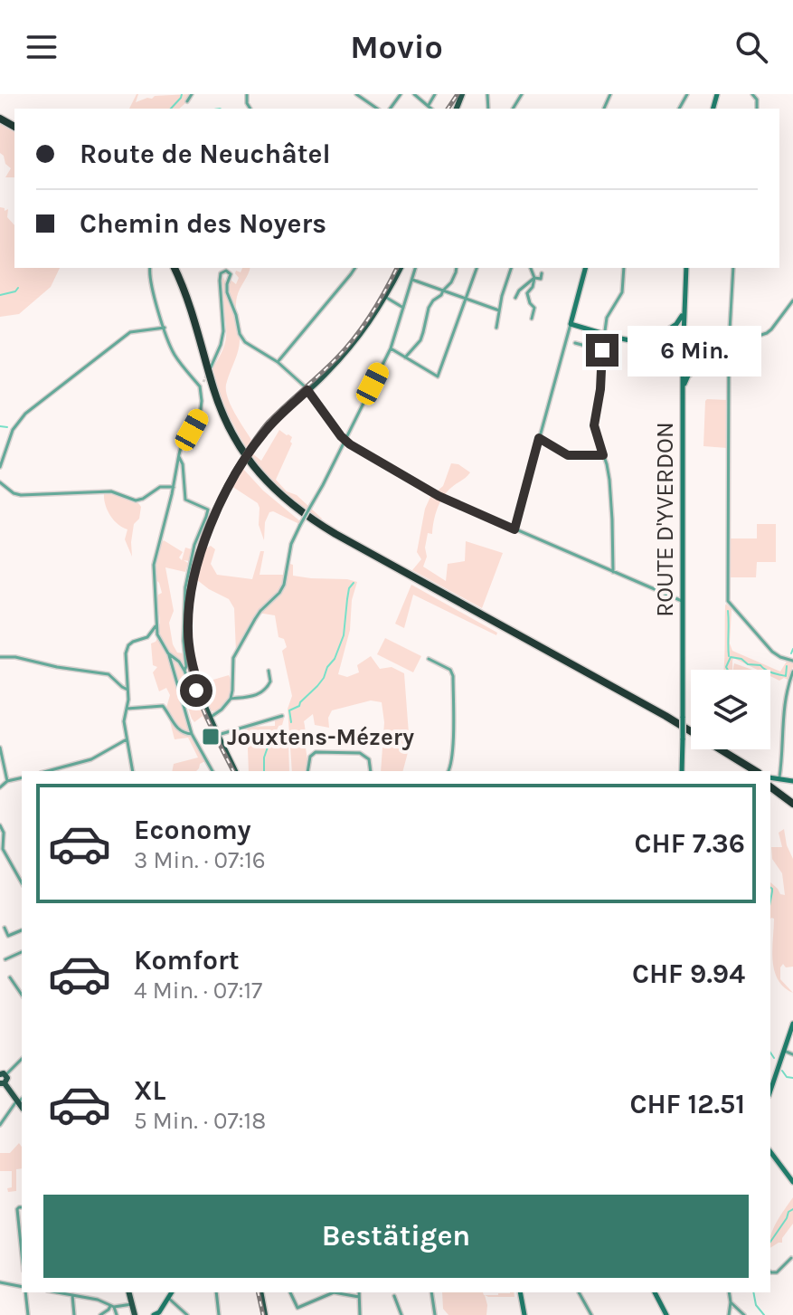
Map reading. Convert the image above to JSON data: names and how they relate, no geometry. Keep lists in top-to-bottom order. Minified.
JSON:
{"streets":{"main road":["ROUTE D'YVERDON"]},"places":{"transit":["Jouxtens-Mézery"]},"page":{"header":"Movio","banner":["Route de Neuchâtel","Chemin des Noyers"],"bubble":"6 Min.","list":[{"name":"Economy","note":"3 Min. · 07:16","value":"CHF 7.36"},{"name":"Komfort","note":"4 Min. · 07:17","value":"CHF 9.94"},{"name":"XL","note":"5 Min. · 07:18","value":"CHF 12.51"}],"buttons":"Bestätigen"}}
